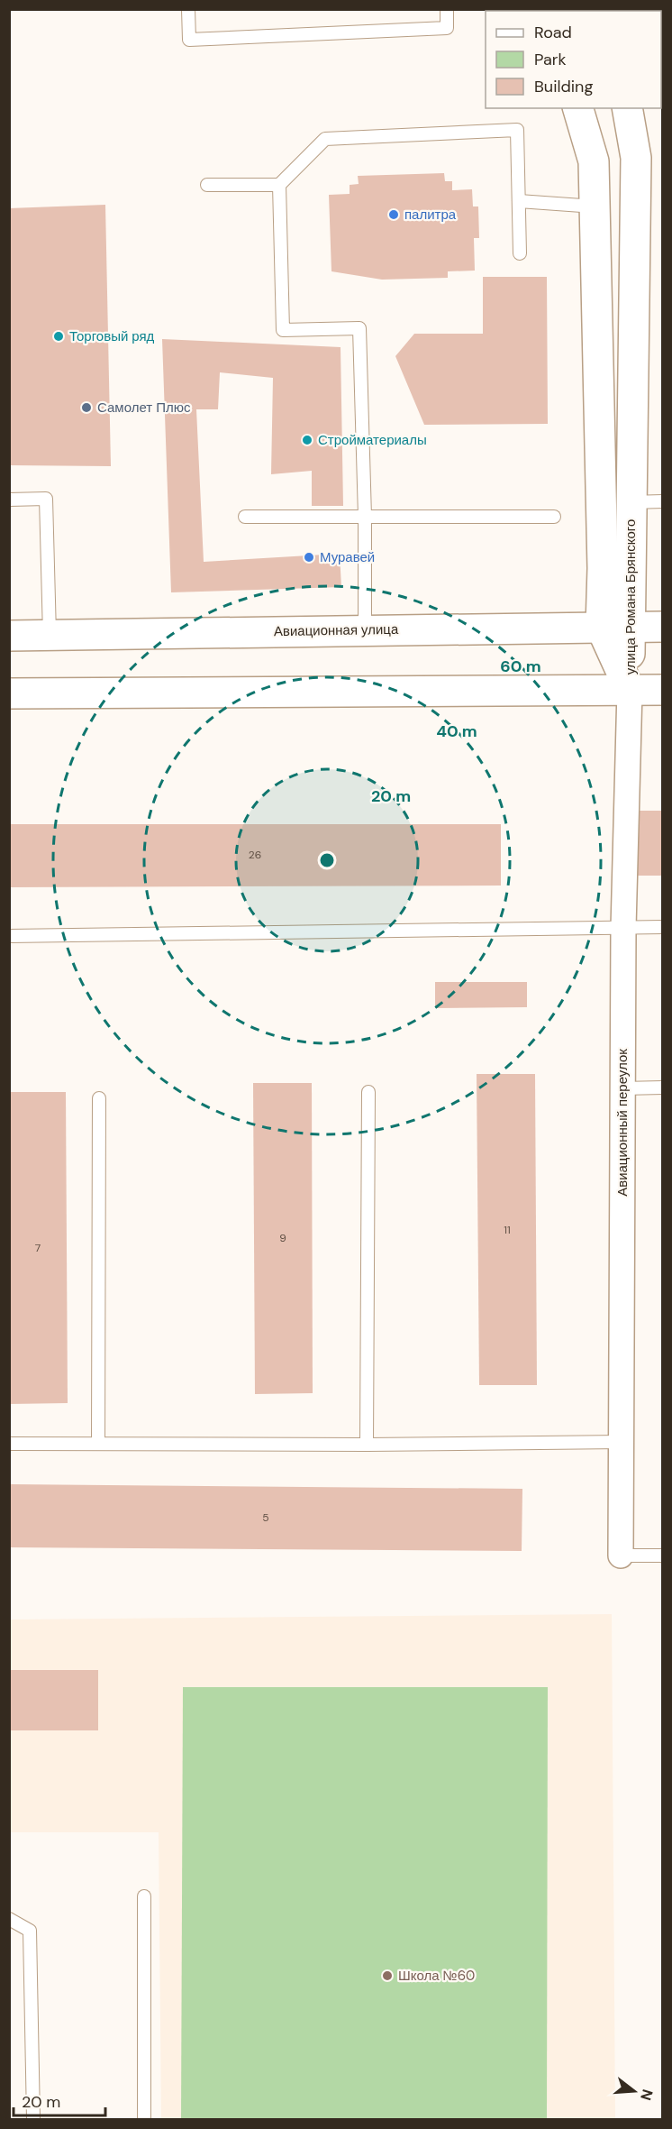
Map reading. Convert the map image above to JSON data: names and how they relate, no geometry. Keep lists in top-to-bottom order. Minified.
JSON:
{"streets":{"main road":["улица Романа Брянского","Авиационная улица"],"street":["Авиационный переулок"]},"crossings":[["улица Романа Брянского","Авиационная улица"],["улица Романа Брянского","Авиационный переулок"]],"places":["палитра","Торговый ряд","Самолет Плюс","Стройматериалы","Муравей","Школа №60"],"house_numbers":["26","11","9","7","5"],"legend":["Road","Park","Building"],"scale_bar":"20 m","north":"right","rings":["60 m","40 m","20 m"]}
